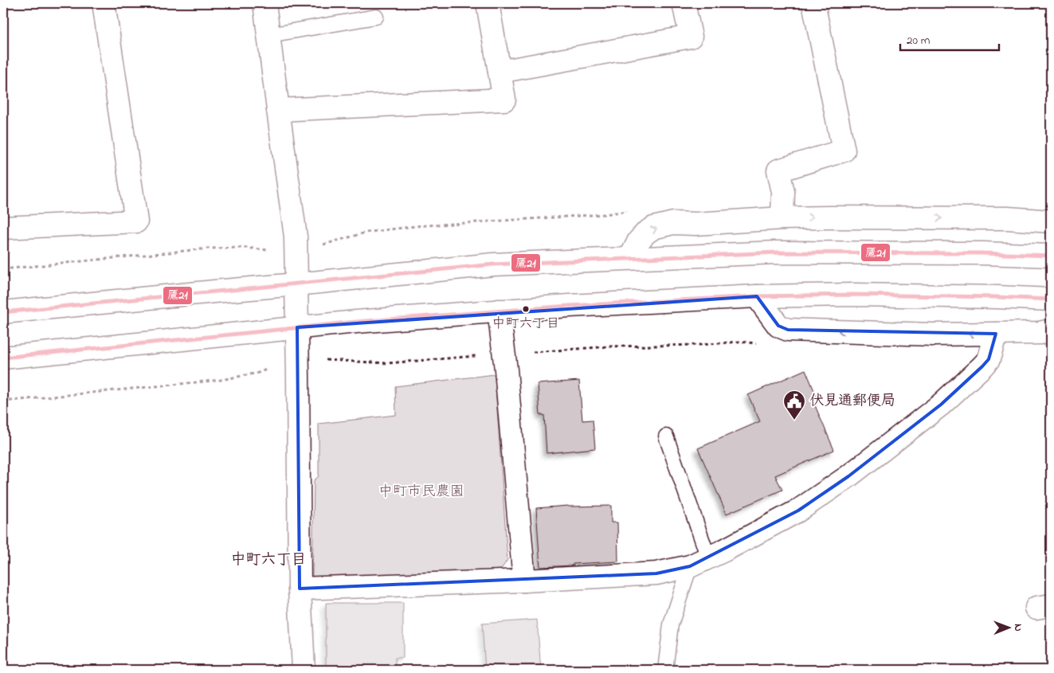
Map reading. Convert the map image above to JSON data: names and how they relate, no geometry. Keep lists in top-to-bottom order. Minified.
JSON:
{"districts":["中町六丁目"],"parks":["中町市民農園"],"places":{"other":["中町六丁目"],"public building":["伏見通郵便局"]},"lines":["transit line 鷹21"],"scale_bar":"20 m","north":"right"}
